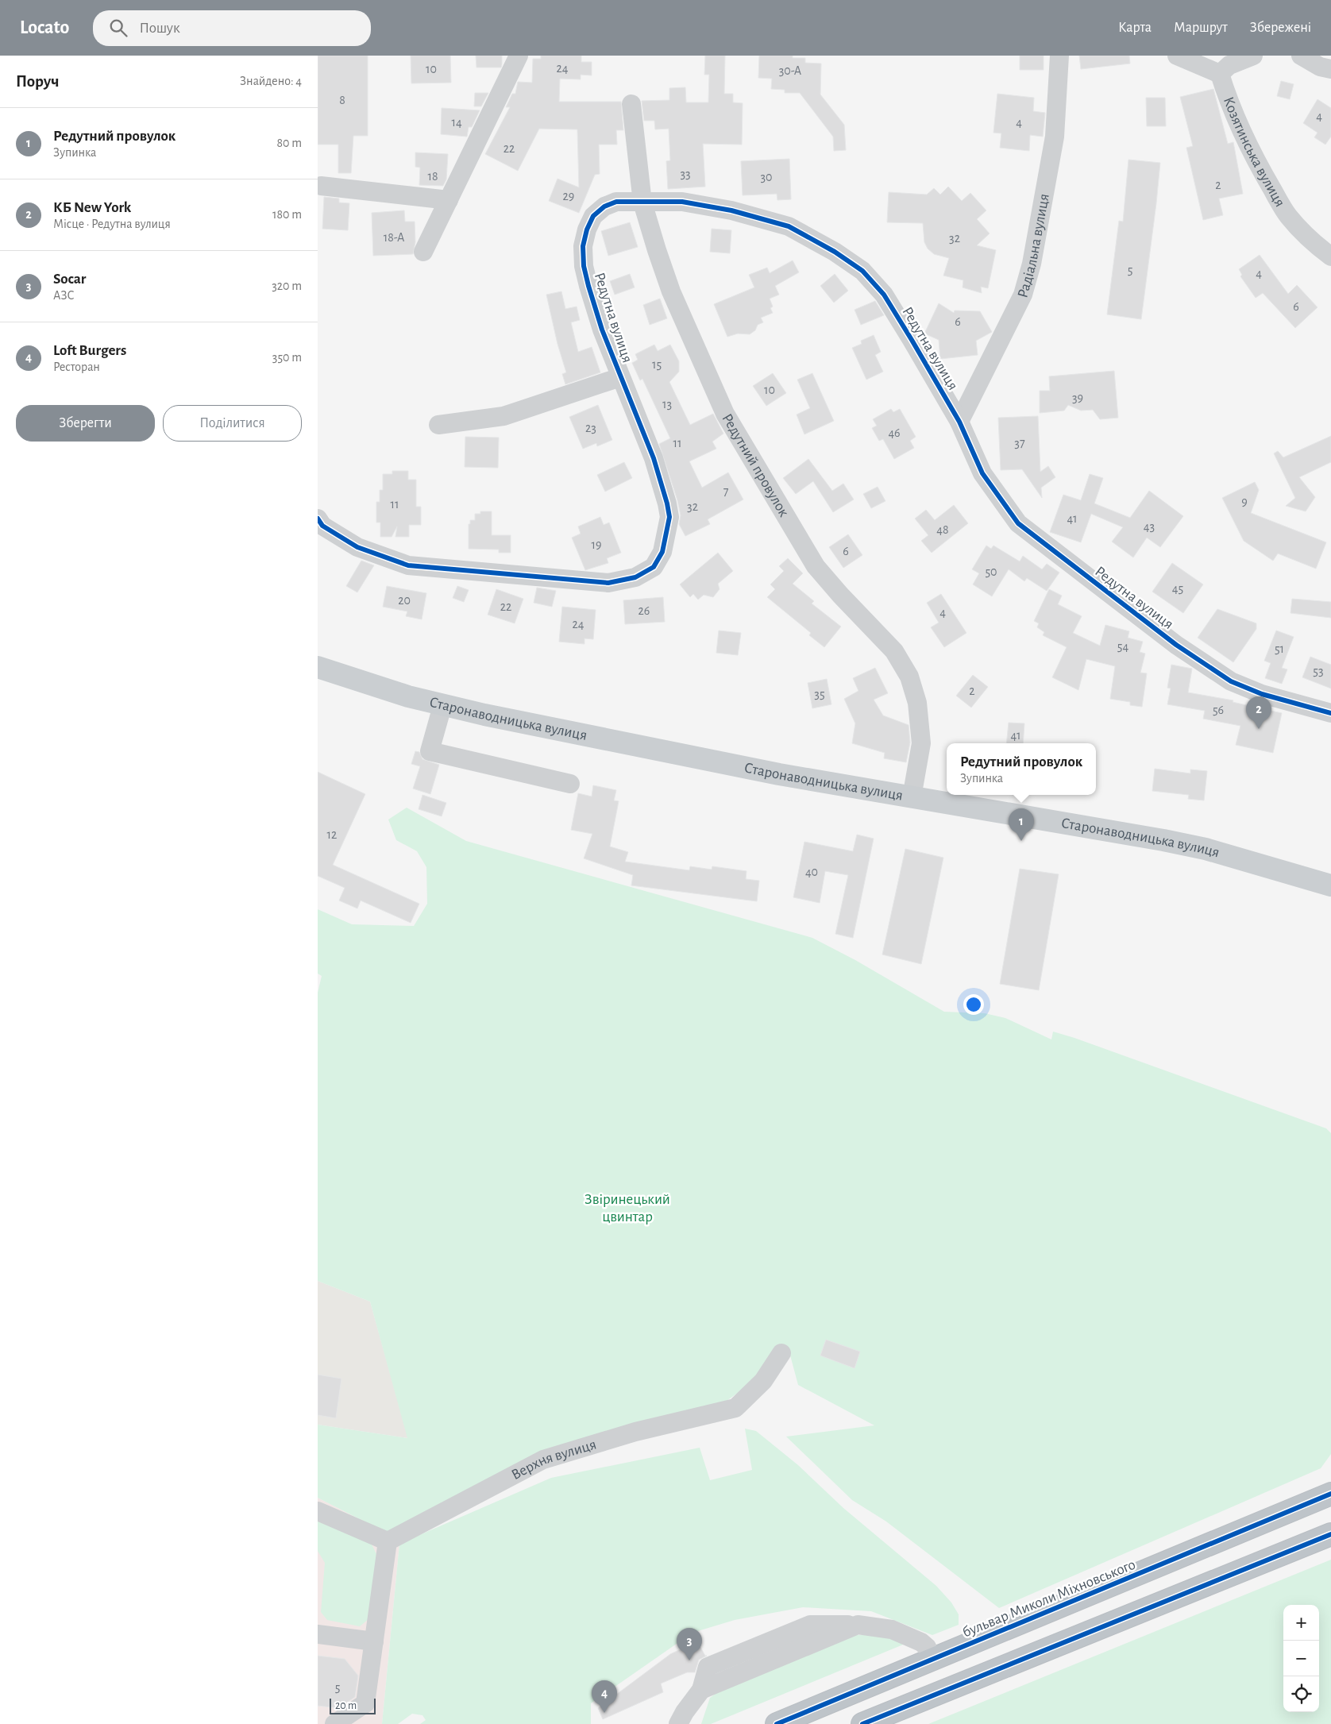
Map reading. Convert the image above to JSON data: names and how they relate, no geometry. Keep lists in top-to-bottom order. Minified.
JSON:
{"streets":{"highway":["бульвар Миколи Міхновського"],"main road":["Старонаводницька вулиця"],"street":["Козятинська вулиця","Радіальна вулиця","Редутна вулиця","Редутний провулок","Верхня вулиця"]},"crossings":[["Радіальна вулиця","Редутна вулиця"],["Редутна вулиця","Редутний провулок"],["Редутний провулок","Старонаводницька вулиця"]],"parks":["Звіринецький цвинтар"],"house_numbers":["24","10","30-А","8","4","14","4","22","33","18","30","2","29","18-А","32","5","4","6","6","15","10","39","13","23","46","11","37","7","9","11","32","41","43","48","19","6","50","45","20","22","26","4","24","54","51","53","2","35","56","41","12","40","5"],"scale_bar":"20 m","page":{"header":"Locato","search":"Пошук","nav":["Карта","Маршрут","Збережені"],"heading":["Поруч","Знайдено: 4"],"list":[{"mark":"1","name":"Редутний провулок","note":"Зупинка","value":"80 m"},{"mark":"2","name":"КБ New York","note":"Місце · Редутна вулиця","value":"180 m"},{"mark":"3","name":"Socar","note":"АЗС","value":"320 m"},{"mark":"4","name":"Loft Burgers","note":"Ресторан","value":"350 m"}],"buttons":["Зберегти","Поділитися"],"pins":["2","1","3","4"],"popup":["Редутний провулок","Зупинка"],"map_buttons":["+","−"],"scale":"20 m"}}
